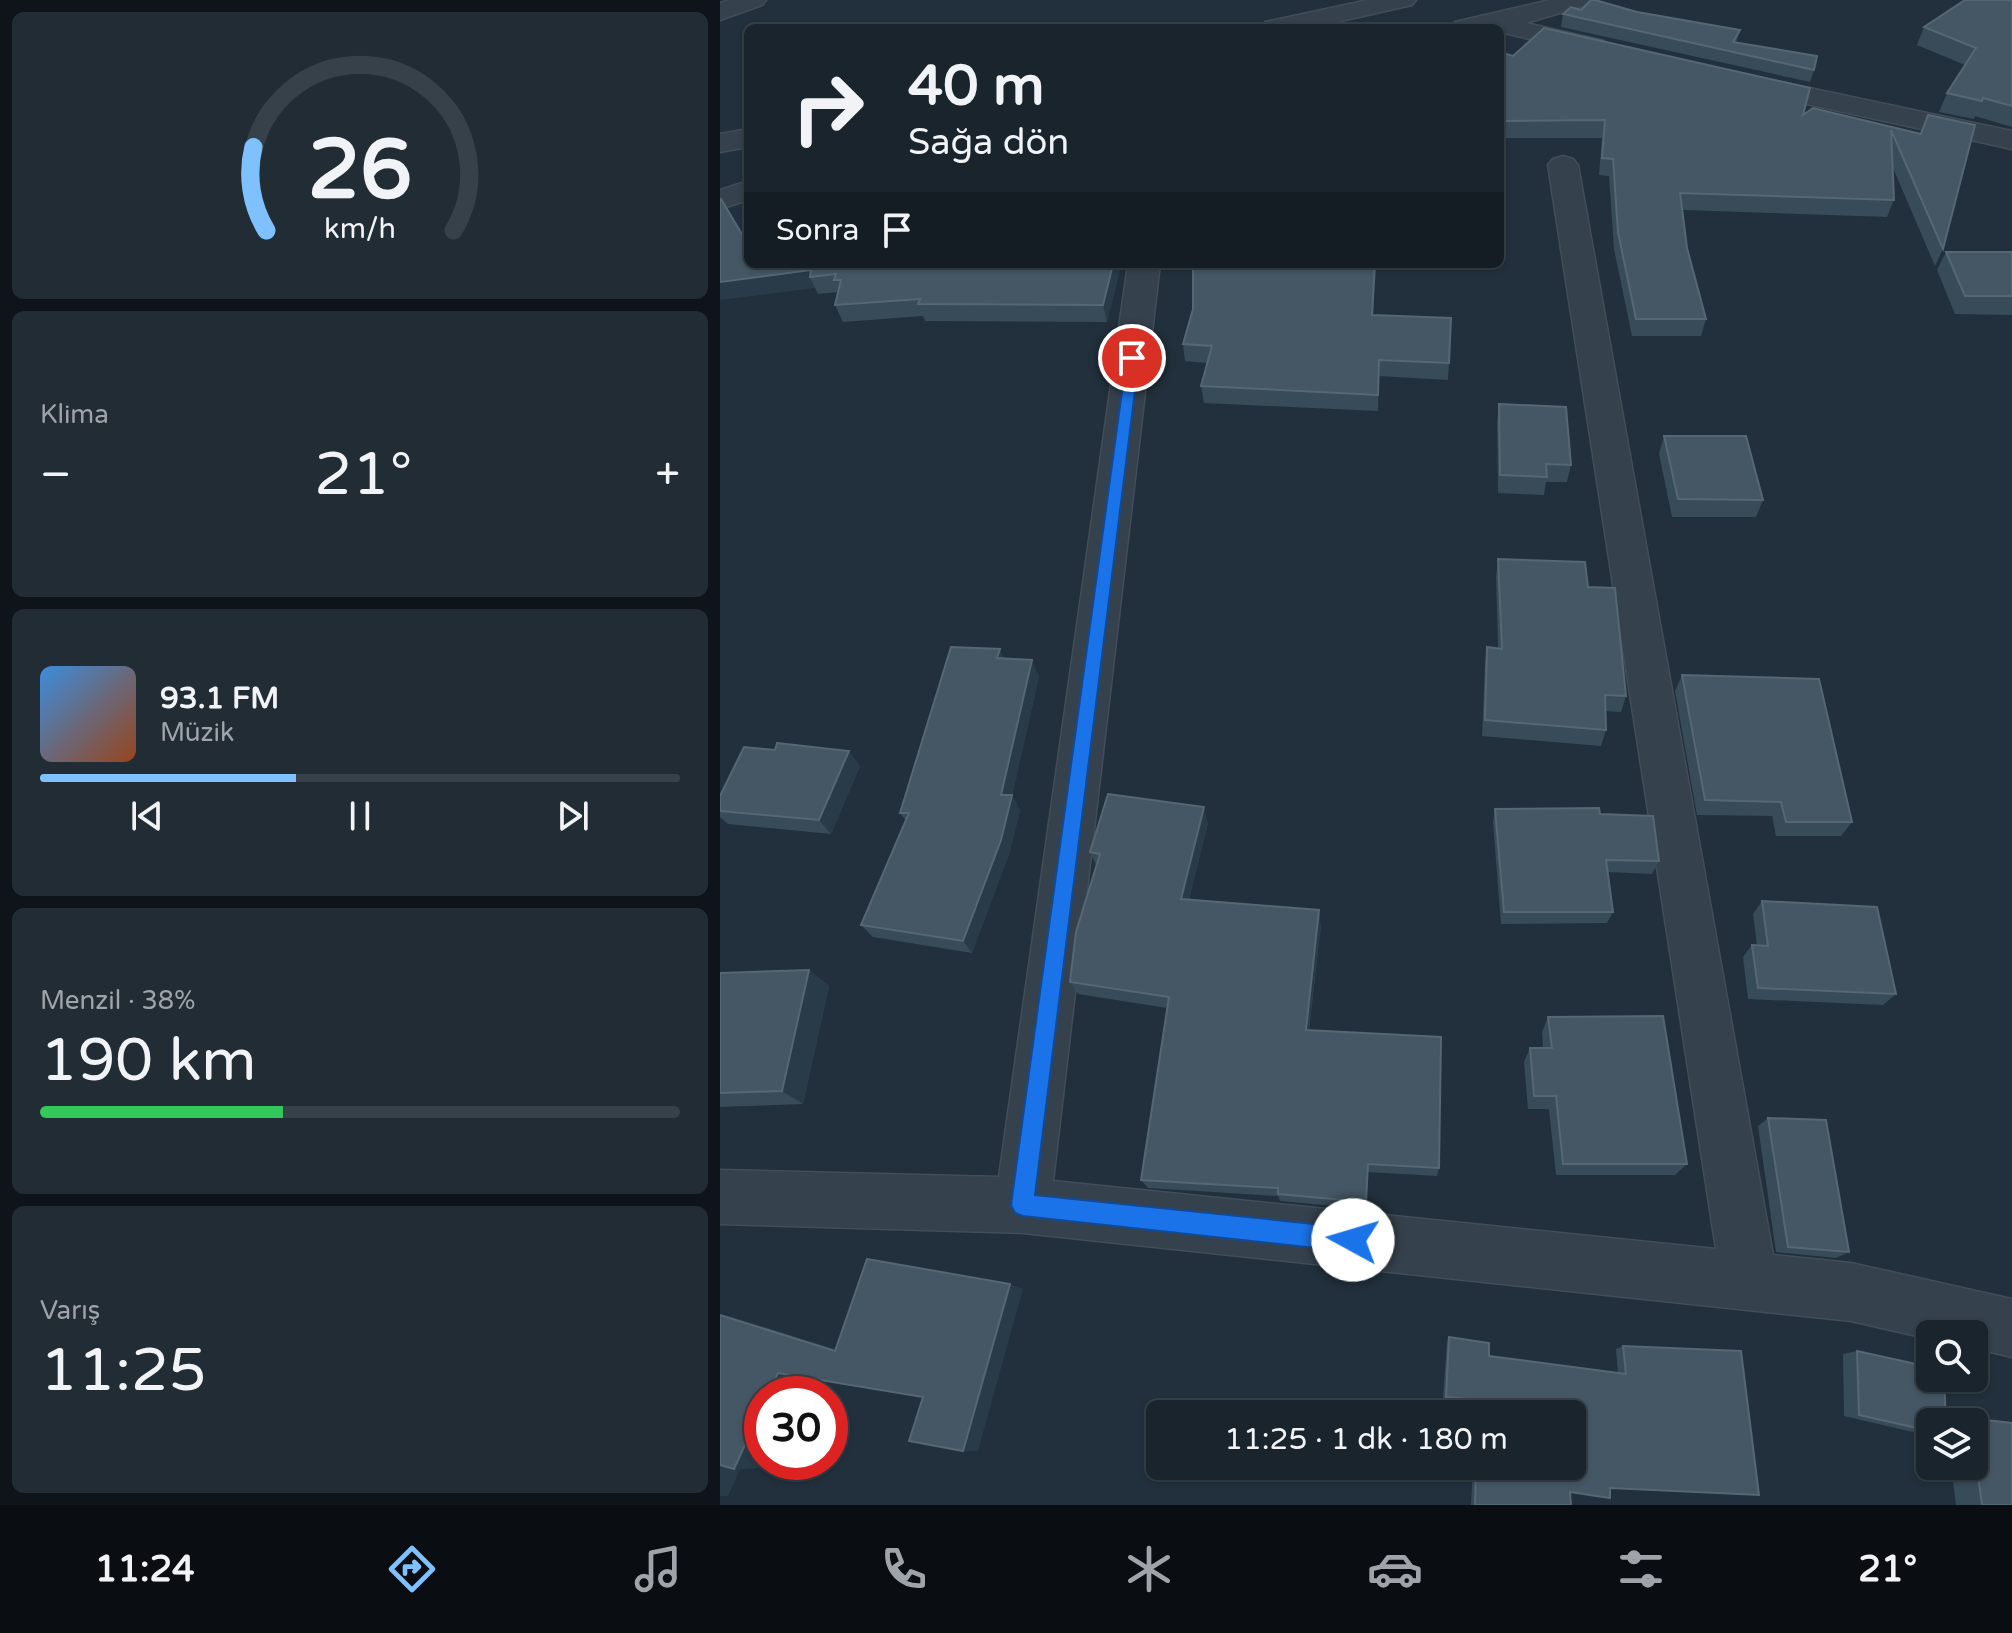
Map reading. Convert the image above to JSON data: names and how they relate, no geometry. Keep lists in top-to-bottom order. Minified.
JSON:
{"page":{"turn":["40 m","Sağa dön"],"then":"Sonra","tile":["Klima",["Menzil · 38%","190 km"],["Varış","11:25"]],"heat":["−","21°","+"],"song":["93.1 FM","Müzik"],"limit":"30","trip":"11:25 · 1 dk · 180 m","tabs":["11:24","21°"],"gauge":["26","km/h"]}}
